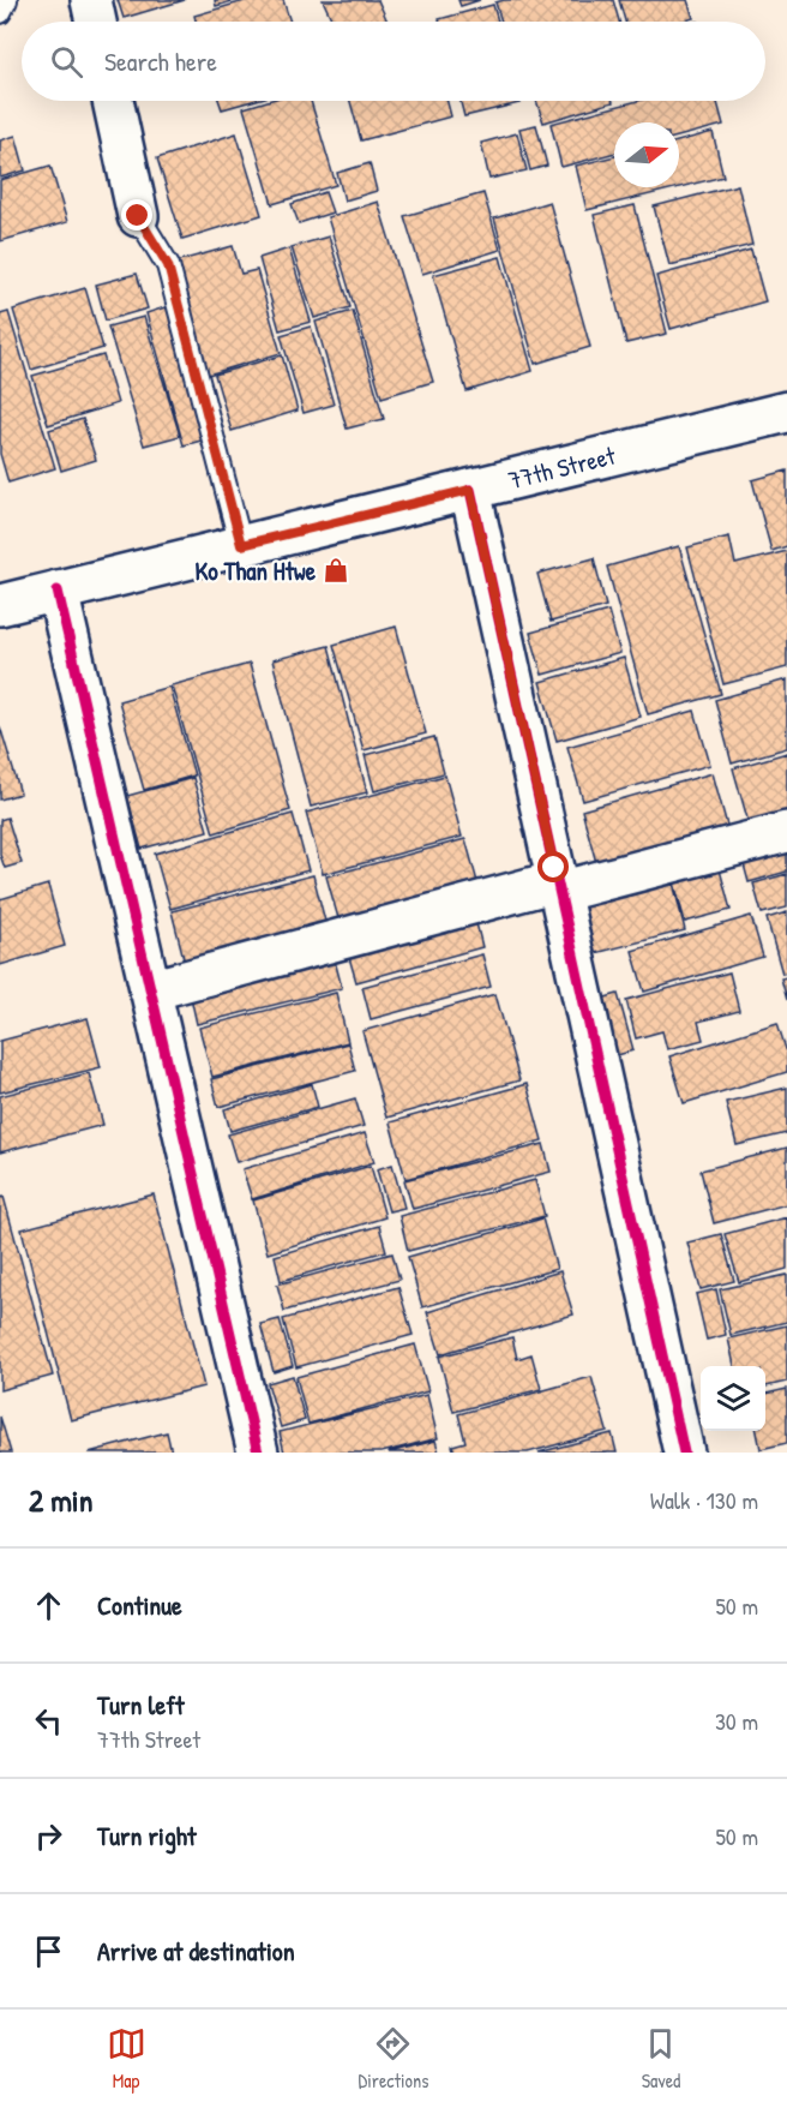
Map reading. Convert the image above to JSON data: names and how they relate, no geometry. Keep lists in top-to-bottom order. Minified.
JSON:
{"streets":{"street":["77th Street"]},"places":{"shop":["Ko Than Htwe"]},"north":"right","page":{"search":"Search here","heading":["2 min","Walk · 130 m"],"list":[["Continue","50 m"],["Turn left","77th Street","30 m"],["Turn right","50 m"],"Arrive at destination"],"nav":["Map","Directions","Saved"]}}
